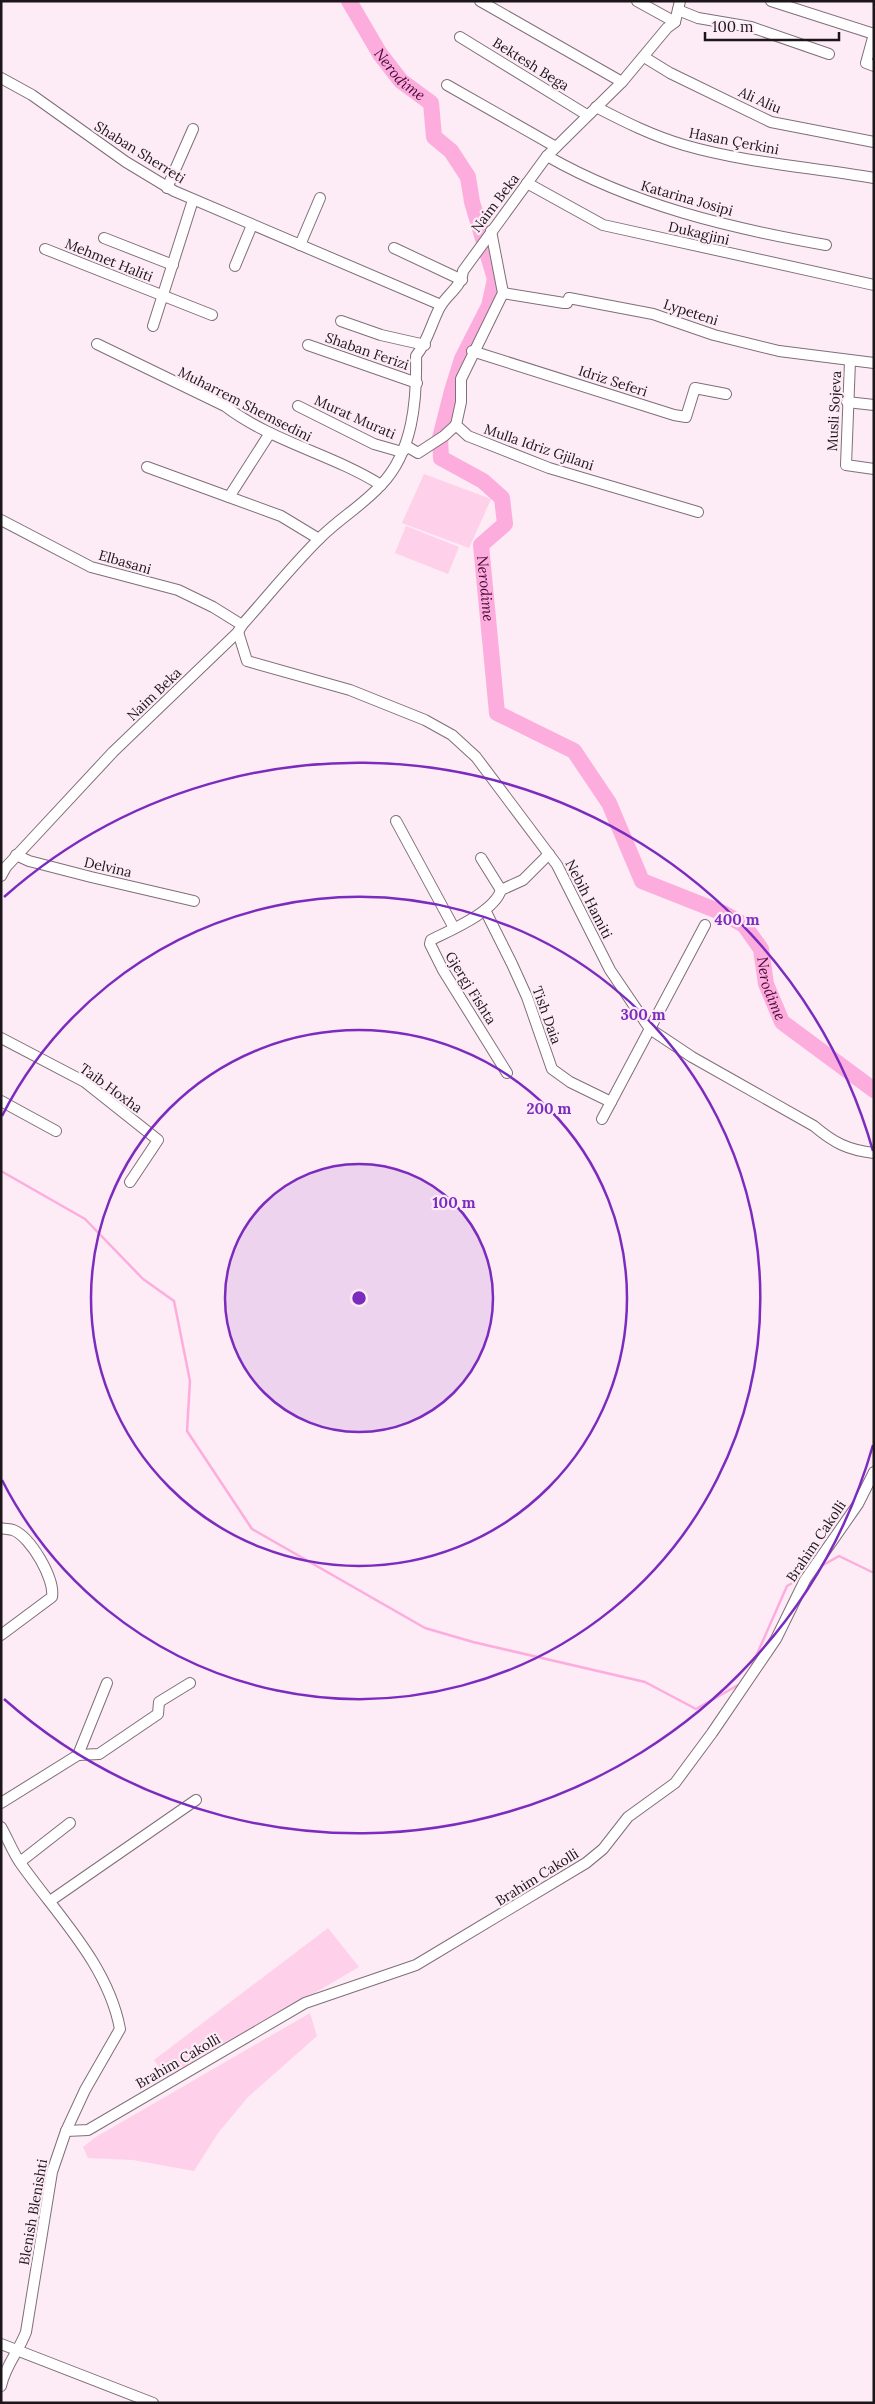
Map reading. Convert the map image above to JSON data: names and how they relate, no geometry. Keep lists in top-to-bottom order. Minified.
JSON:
{"streets":{"street":["Bektesh Bega","Ali Aliu","Hasan Çerkini","Shaban Sherreti","Katarina Josipi","Naim Beka","Dukagjini","Mehmet Haliti","Lypeteni","Shaban Ferizi","Idriz Seferi","Muharrem Shemsedini","Musli Sojeva","Murat Murati","Mulla Idriz Gjilani","Elbasani","Delvina","Nebih Hamiti","Gjergj Fishta","Tish Daia","Taib Hoxha","Brahim Cakolli","Blenish Blenishti"]},"crossings":[["Bektesh Bega","Naim Beka"],["Ali Aliu","Naim Beka"],["Hasan Çerkini","Naim Beka"],["Shaban Sherreti","Naim Beka"],["Katarina Josipi","Naim Beka"],["Naim Beka","Dukagjini"],["Naim Beka","Shaban Ferizi"],["Naim Beka","Muharrem Shemsedini"],["Naim Beka","Murat Murati"],["Naim Beka","Elbasani"],["Naim Beka","Delvina"],["Naim Beka","Nebih Hamiti"],["Lypeteni","Musli Sojeva"],["Elbasani","Nebih Hamiti"],["Nebih Hamiti","Gjergj Fishta"],["Gjergj Fishta","Tish Daia"],["Brahim Cakolli","Blenish Blenishti"]],"water":["Nerodime"],"scale_bar":"100 m","rings":["400 m","300 m","200 m","100 m"]}
